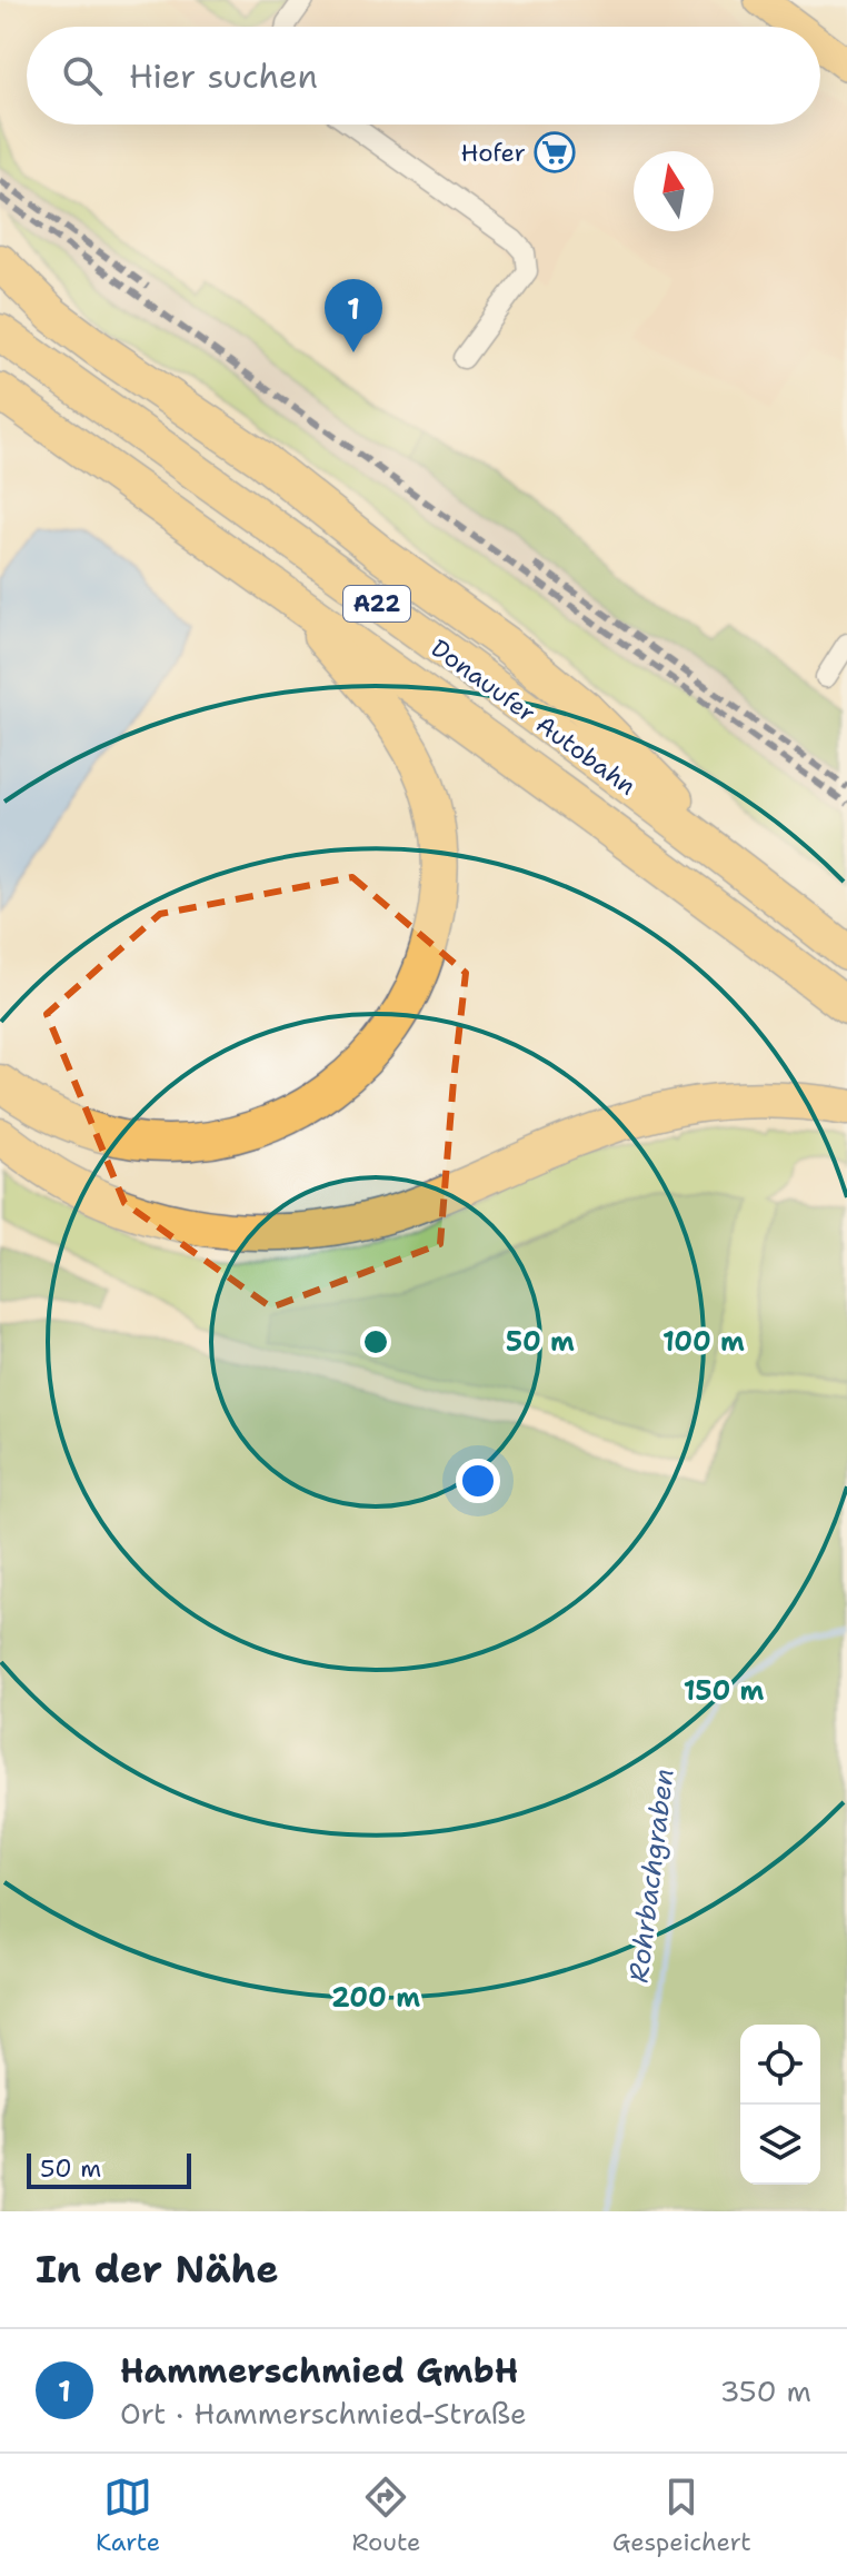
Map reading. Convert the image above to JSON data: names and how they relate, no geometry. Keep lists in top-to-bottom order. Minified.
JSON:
{"streets":{"highway":["A22","Donauufer Autobahn"]},"water":["Rohrbachgraben"],"places":{"supermarket":["Hofer"]},"scale_bar":"50 m","north":"top","page":{"search":"Hier suchen","pins":"1","scale":"50 m","heading":"In der Nähe","list":[{"mark":"1","name":"Hammerschmied GmbH","note":"Ort · Hammerschmied-Straße","value":"350 m"}],"nav":["Karte","Route","Gespeichert"]},"rings":["50 m","100 m","150 m","200 m"]}
